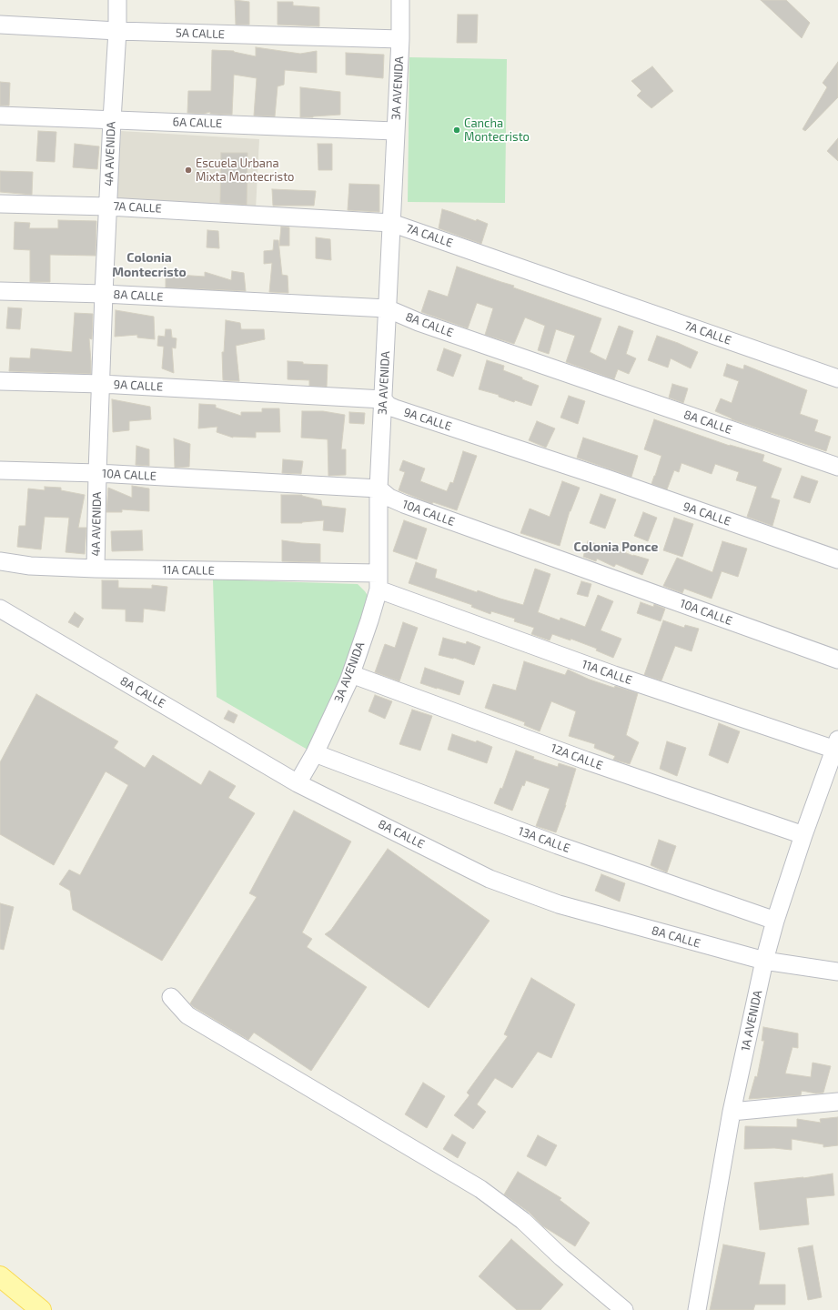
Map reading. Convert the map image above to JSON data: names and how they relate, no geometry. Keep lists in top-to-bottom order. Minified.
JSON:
{"streets":{"street":["5A CALLE","3A AVENIDA","6A CALLE","4A AVENIDA","7A CALLE","8A CALLE","9A CALLE","10A CALLE","11A CALLE","12A CALLE","13A CALLE","1A AVENIDA"]},"crossings":[["5A CALLE","3A AVENIDA"],["5A CALLE","4A AVENIDA"],["3A AVENIDA","6A CALLE"],["3A AVENIDA","7A CALLE"],["3A AVENIDA","8A CALLE"],["3A AVENIDA","9A CALLE"],["3A AVENIDA","10A CALLE"],["3A AVENIDA","11A CALLE"],["3A AVENIDA","12A CALLE"],["3A AVENIDA","13A CALLE"],["6A CALLE","4A AVENIDA"],["4A AVENIDA","7A CALLE"],["4A AVENIDA","8A CALLE"],["4A AVENIDA","9A CALLE"],["4A AVENIDA","10A CALLE"],["4A AVENIDA","11A CALLE"],["8A CALLE","1A AVENIDA"],["11A CALLE","1A AVENIDA"],["12A CALLE","1A AVENIDA"],["13A CALLE","1A AVENIDA"]],"districts":["Colonia Montecristo","Colonia Ponce"],"places":["Cancha Montecristo","Escuela Urbana Mixta Montecristo"]}
